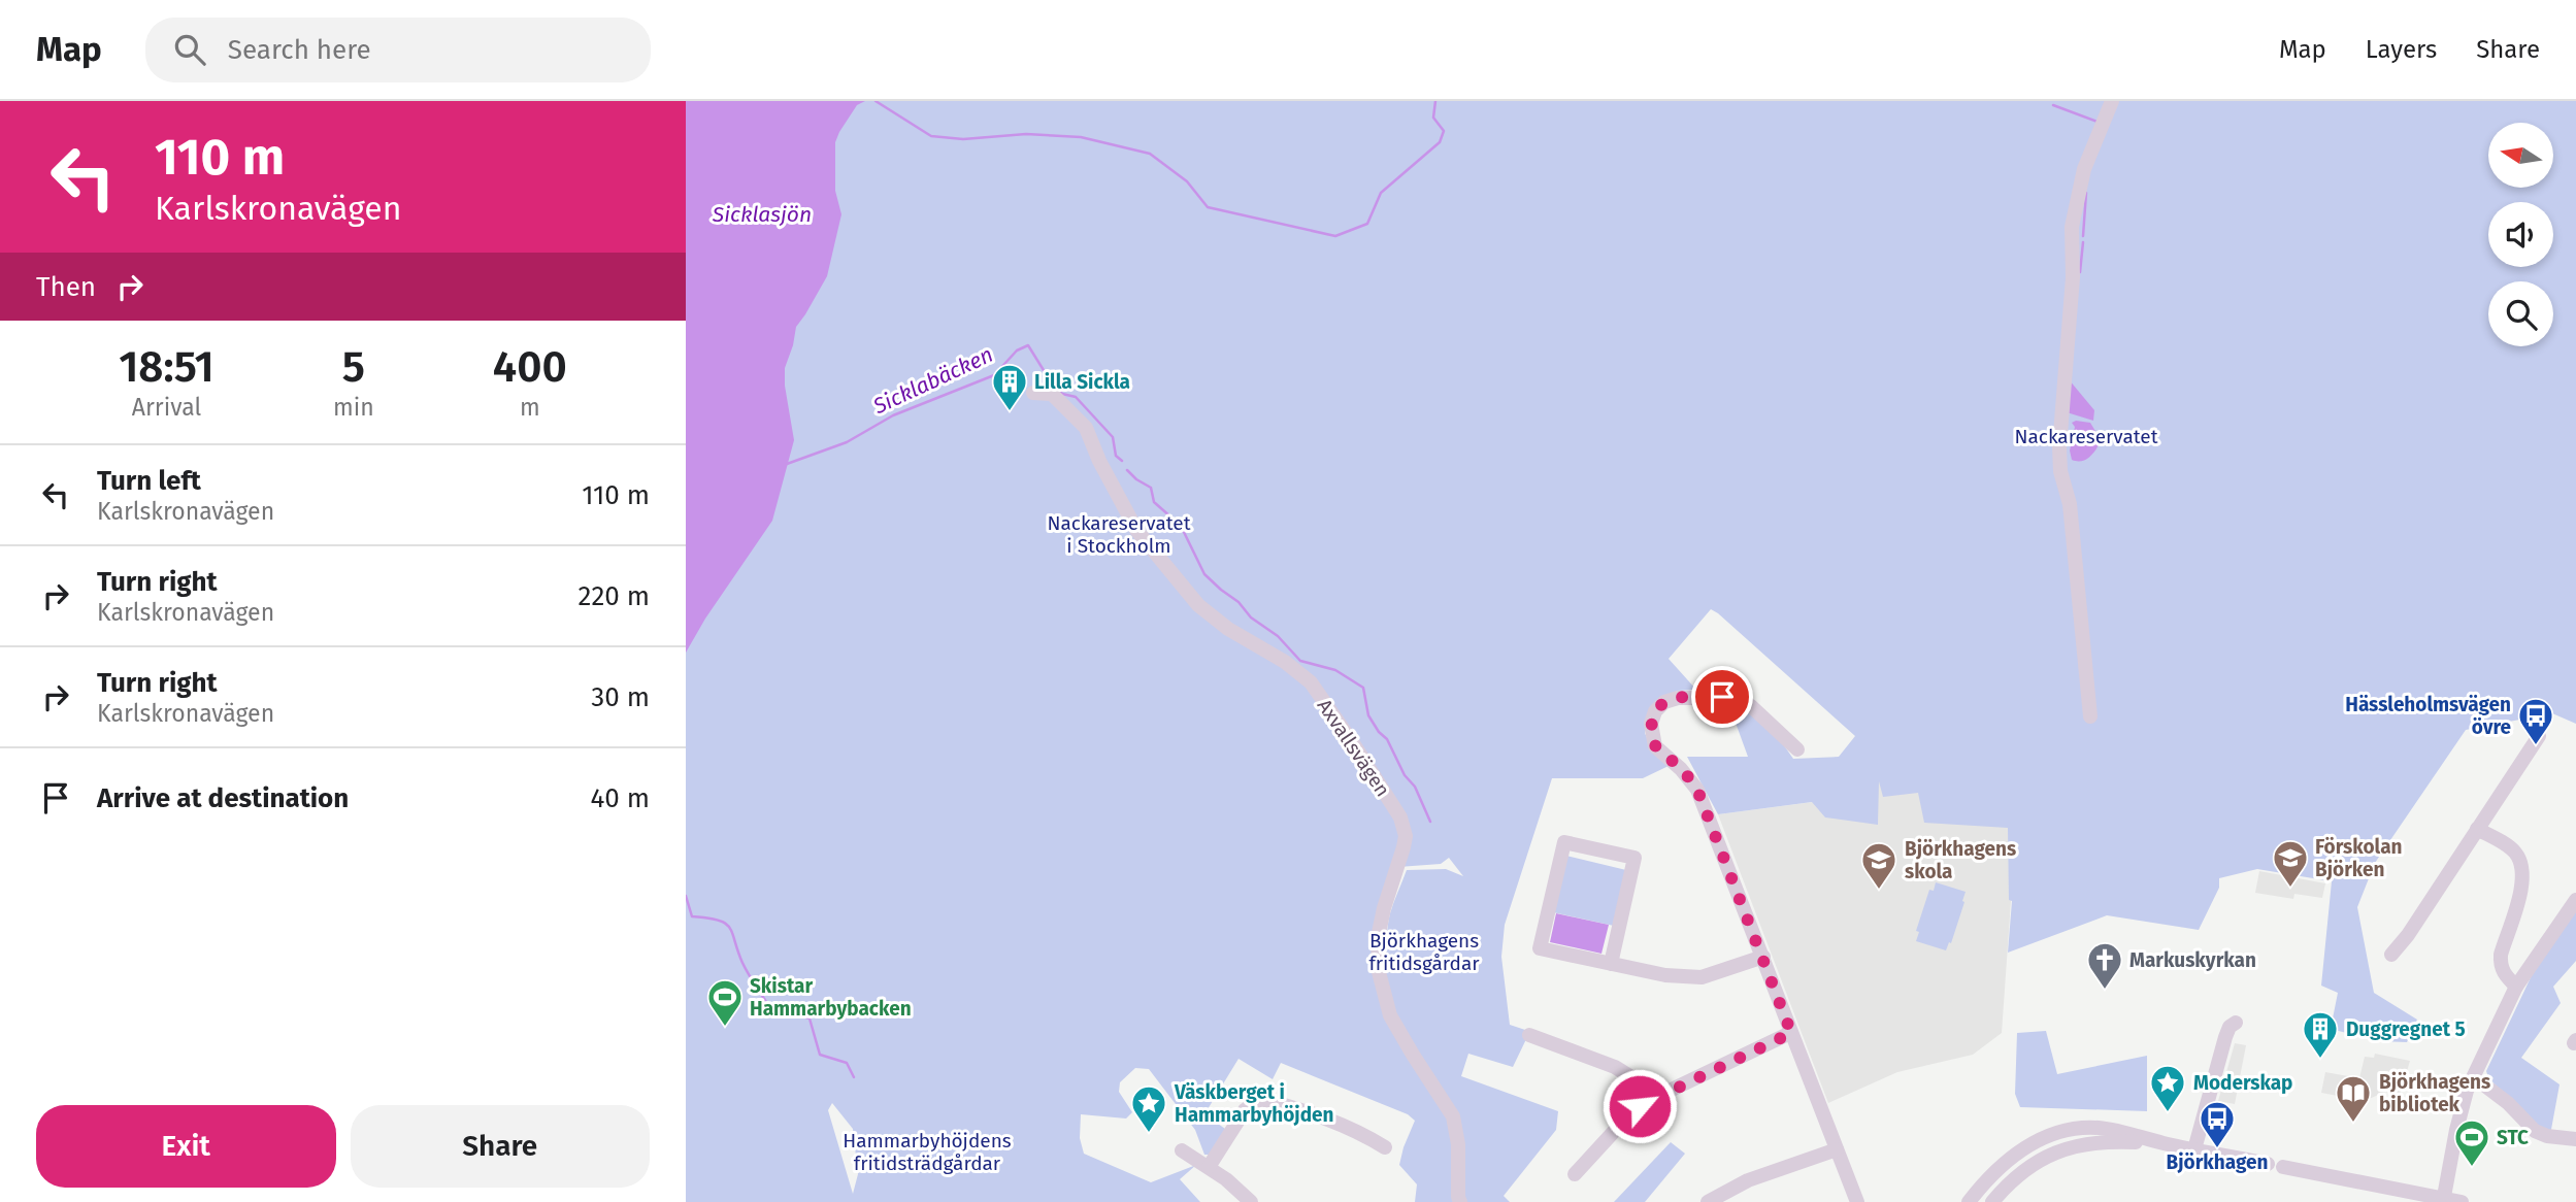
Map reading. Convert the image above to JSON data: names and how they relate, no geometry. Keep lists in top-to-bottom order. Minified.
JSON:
{"streets":{"street":["Axvallsvägen"]},"water":["Sicklasjön","Sicklabäcken"],"parks":["Nackareservatet","Nackareservatet i Stockholm","Björkhagens fritidsgårdar","Hammarbyhöjdens fritidsträdgårdar"],"places":{"building":["Lilla Sickla","Duggregnet 5"],"bus stop":["Hässleholmsvägen övre","Björkhagen"],"school or university":["Förskolan Björken","Björkhagens skola"],"church":["Markuskyrkan"],"sports":["Skistar Hammarbybacken","STC"],"place":["Moderskap","Väskberget i Hammarbyhöjden"],"library":["Björkhagens bibliotek"]},"north":"left","page":{"header":"Map","search":"Search here","nav":["Map","Layers","Share"],"turn":["110 m","Karlskronavägen"],"then":"Then","eta":["18:51","Arrival","5","min","400","m"],"list":[{"name":"Turn left","note":"Karlskronavägen","value":"110 m"},{"name":"Turn right","note":"Karlskronavägen","value":"220 m"},{"name":"Turn right","note":"Karlskronavägen","value":"30 m"},{"name":"Arrive at destination","value":"40 m"}],"buttons":["Exit","Share"]}}
